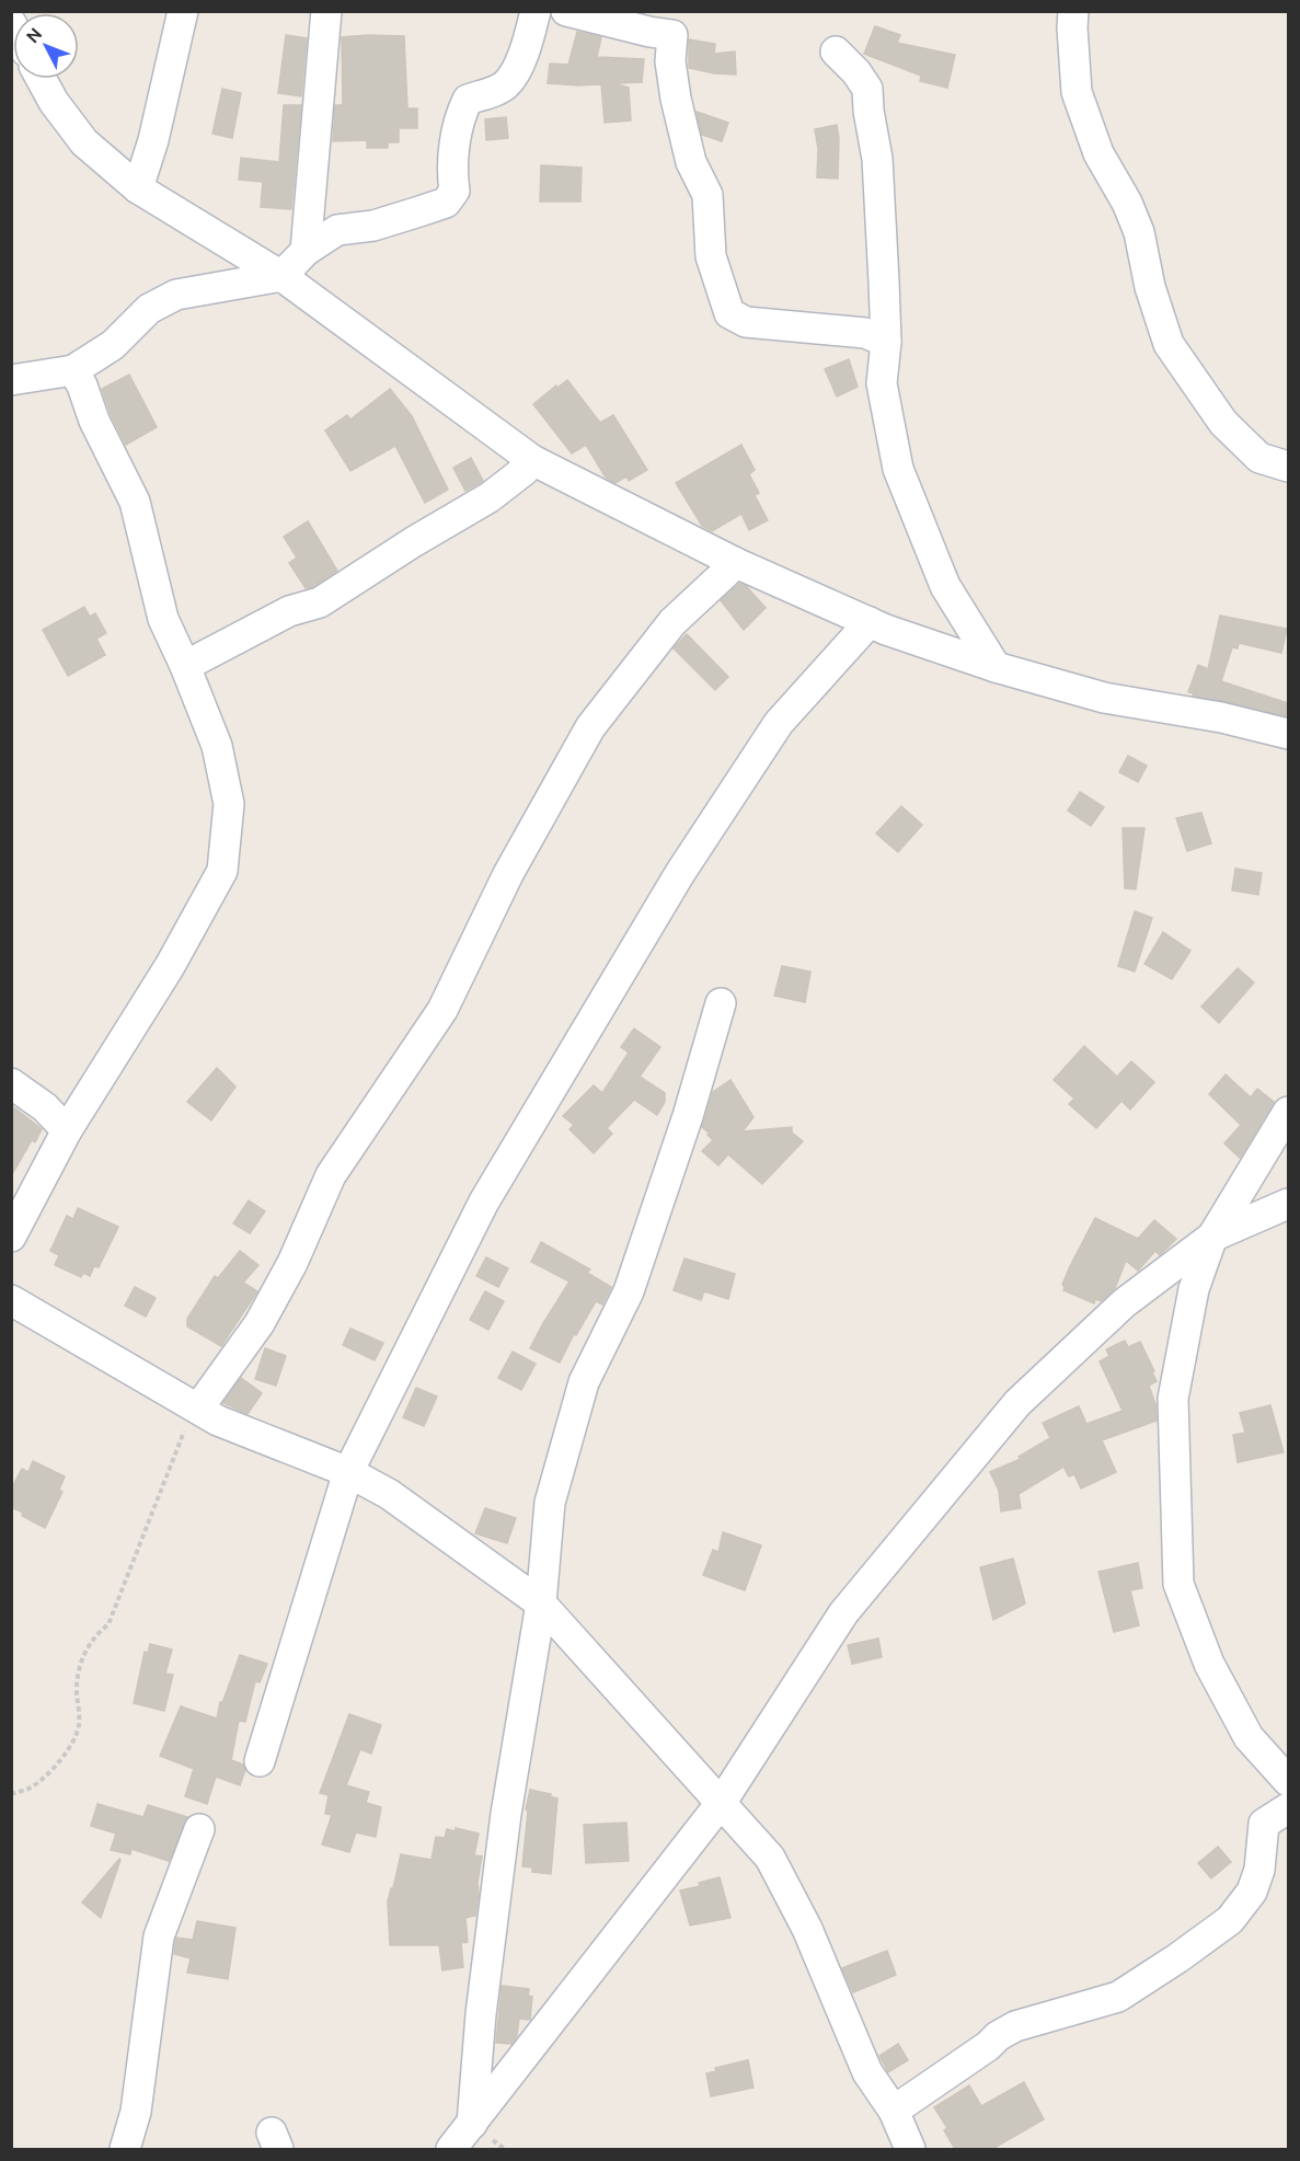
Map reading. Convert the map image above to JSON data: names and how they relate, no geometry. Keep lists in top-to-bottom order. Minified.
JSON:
{"north":"top left"}
